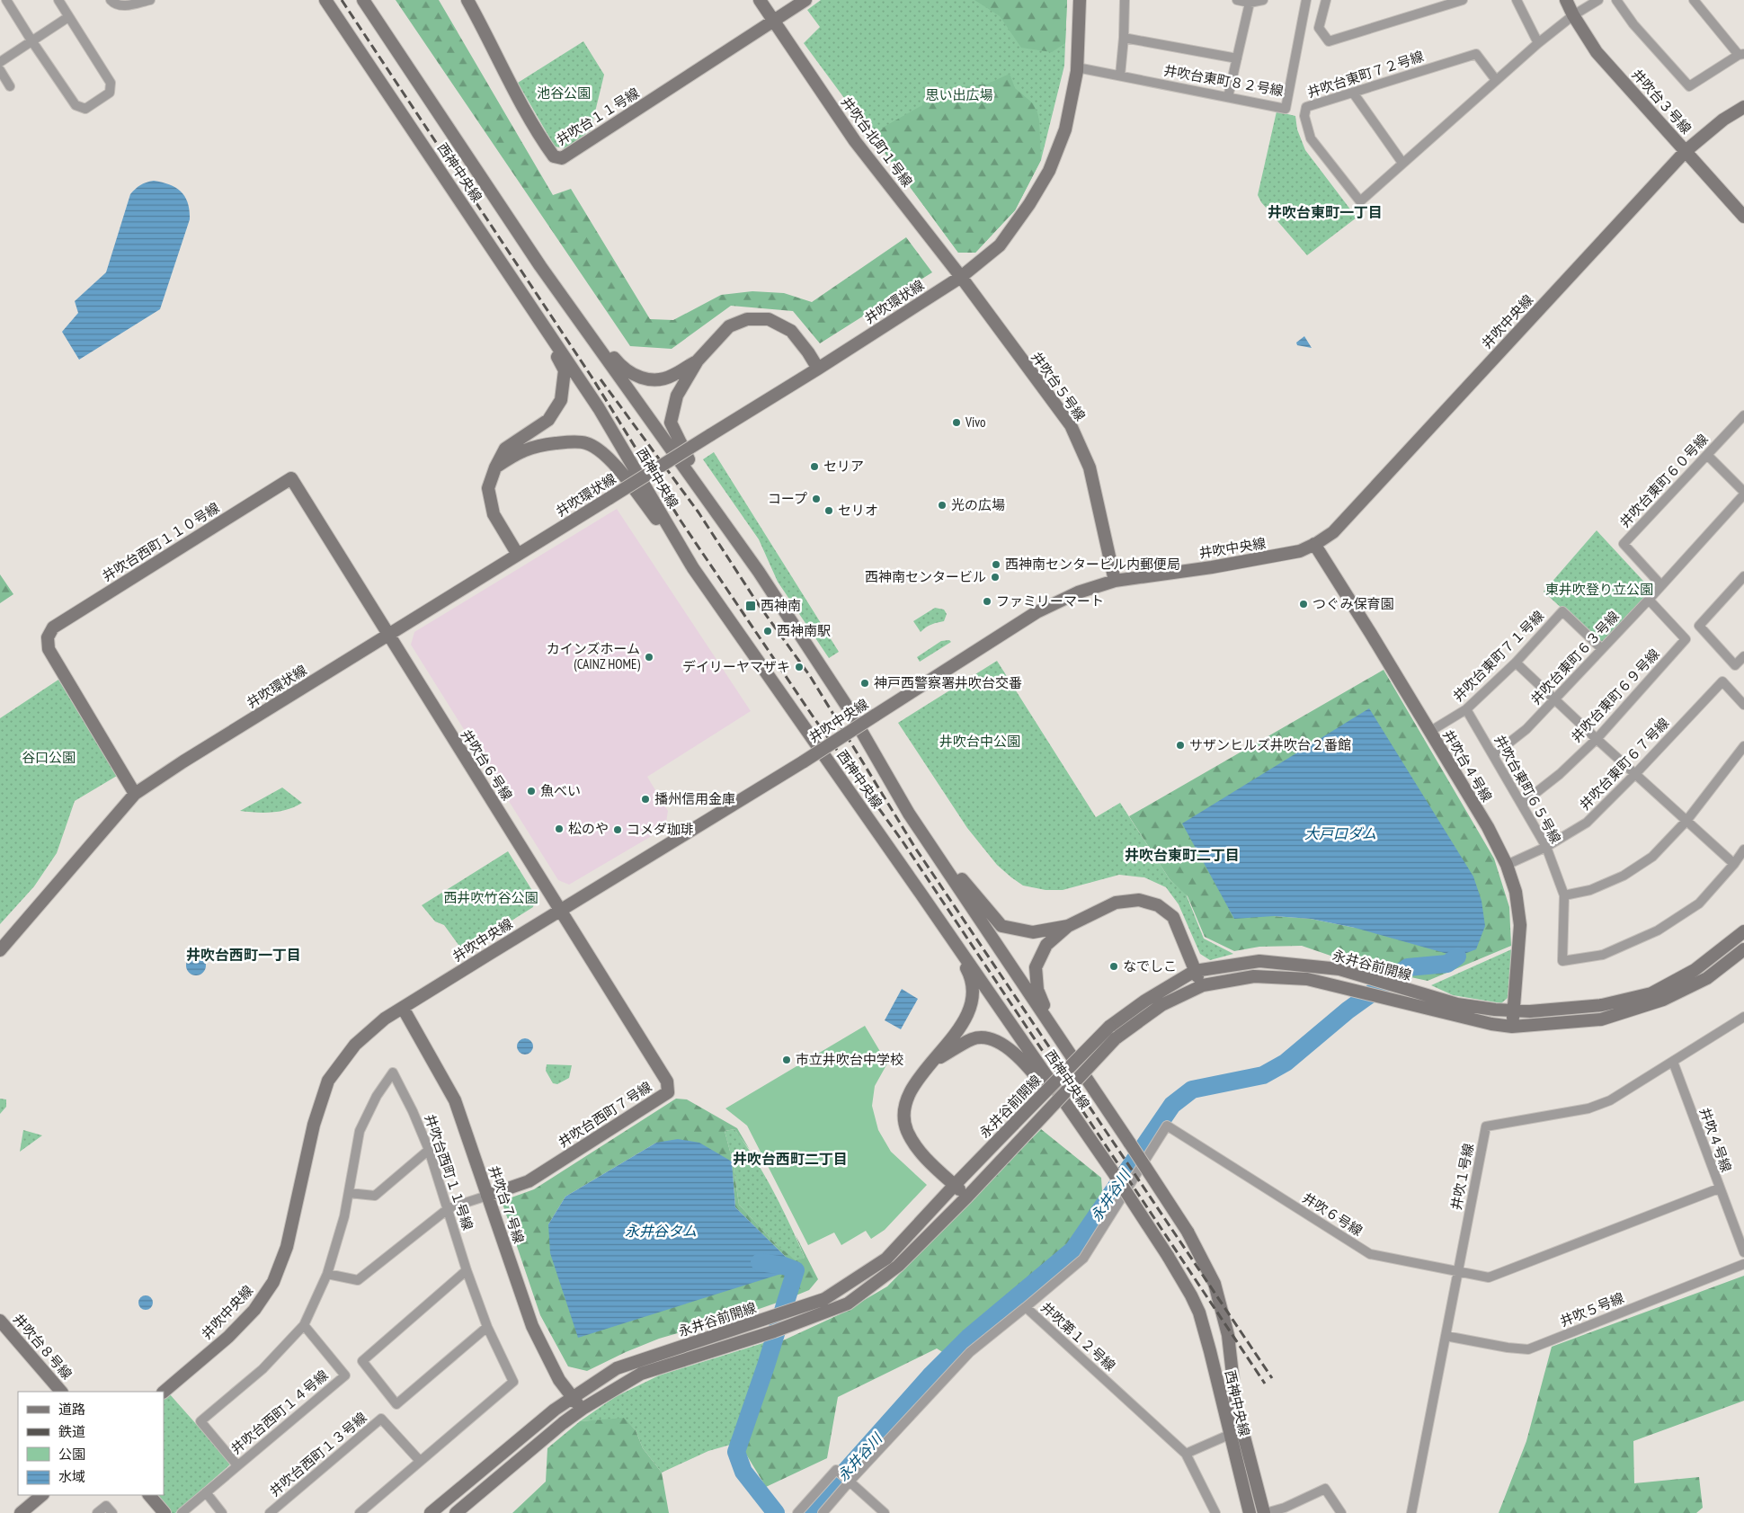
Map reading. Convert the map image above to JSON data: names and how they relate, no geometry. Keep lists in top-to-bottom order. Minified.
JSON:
{"streets":{"street":["井吹台東町７２号線","井吹台東町８２号線","井吹台３号線","井吹台１１号線","井吹台北町１号線","西神中央線","井吹環状線","井吹中央線","井吹台５号線","井吹台東町６０号線","井吹台西町１１０号線","井吹台東町７１号線","井吹台東町６３号線","井吹台東町６９号線","井吹台東町６７号線","井吹台６号線","井吹台４号線","井吹台東町６５号線","永井谷前開線","井吹台西町７号線","井吹４号線","井吹台西町１１号線","井吹１号線","井吹台７号線","井吹６号線","井吹５号線","井吹第１２号線","井吹台８号線","井吹台西町１４号線","井吹台西町１３号線"]},"crossings":[["井吹台東町７２号線","井吹台３号線"],["井吹台東町８２号線","井吹環状線"],["井吹台３号線","井吹中央線"],["井吹台１１号線","井吹台北町１号線"],["井吹台北町１号線","井吹環状線"],["井吹台北町１号線","井吹台５号線"],["井吹環状線","井吹台５号線"],["井吹環状線","井吹台西町１１０号線"],["井吹環状線","井吹台６号線"],["井吹中央線","井吹台５号線"],["井吹中央線","井吹台６号線"],["井吹中央線","井吹台４号線"],["井吹中央線","井吹台西町７号線"],["井吹中央線","井吹台７号線"],["井吹台東町６０号線","井吹台東町６３号線"],["井吹台西町１１０号線","井吹台６号線"],["井吹台東町７１号線","井吹台東町６３号線"],["井吹台東町７１号線","井吹台４号線"],["井吹台東町７１号線","井吹台東町６５号線"],["井吹台東町６３号線","井吹台東町６９号線"],["井吹台東町６３号線","井吹台東町６５号線"],["井吹台東町６９号線","井吹台東町６５号線"],["井吹台東町６７号線","井吹台４号線"],["井吹台東町６７号線","井吹台東町６５号線"],["井吹台６号線","井吹台西町７号線"],["井吹台４号線","永井谷前開線"],["永井谷前開線","井吹台７号線"],["井吹台西町７号線","井吹台７号線"],["井吹４号線","井吹１号線"],["井吹４号線","井吹６号線"],["井吹台西町１１号線","井吹台西町１４号線"],["井吹台西町１１号線","井吹台西町１３号線"],["井吹１号線","井吹６号線"],["井吹１号線","井吹５号線"],["井吹６号線","井吹第１２号線"]],"districts":["井吹台東町一丁目","井吹台東町二丁目","井吹台西町一丁目","井吹台西町二丁目"],"water":["大戸口ダム","永井谷川","永井谷タム"],"parks":["池谷公園","思い出広場","東井吹登り立公園","井吹台中公園","谷口公園","西井吹竹谷公園"],"places":{"other":["Vivo","セリア","コープ","光の広場","セリオ","西神南センタービル内郵便局","西神南センタービル","ファミリーマート","つぐみ保育園","西神南駅","カインズホーム (CAINZ HOME)","デイリーヤマザキ","神戸西警察署井吹台交番","サザンヒルズ井吹台２番館","魚べい","播州信用金庫","松のや","コメダ珈琲","なでしこ","市立井吹台中学校"],"transit":["西神南"]},"legend":["道路","鉄道","公園","水域"]}
